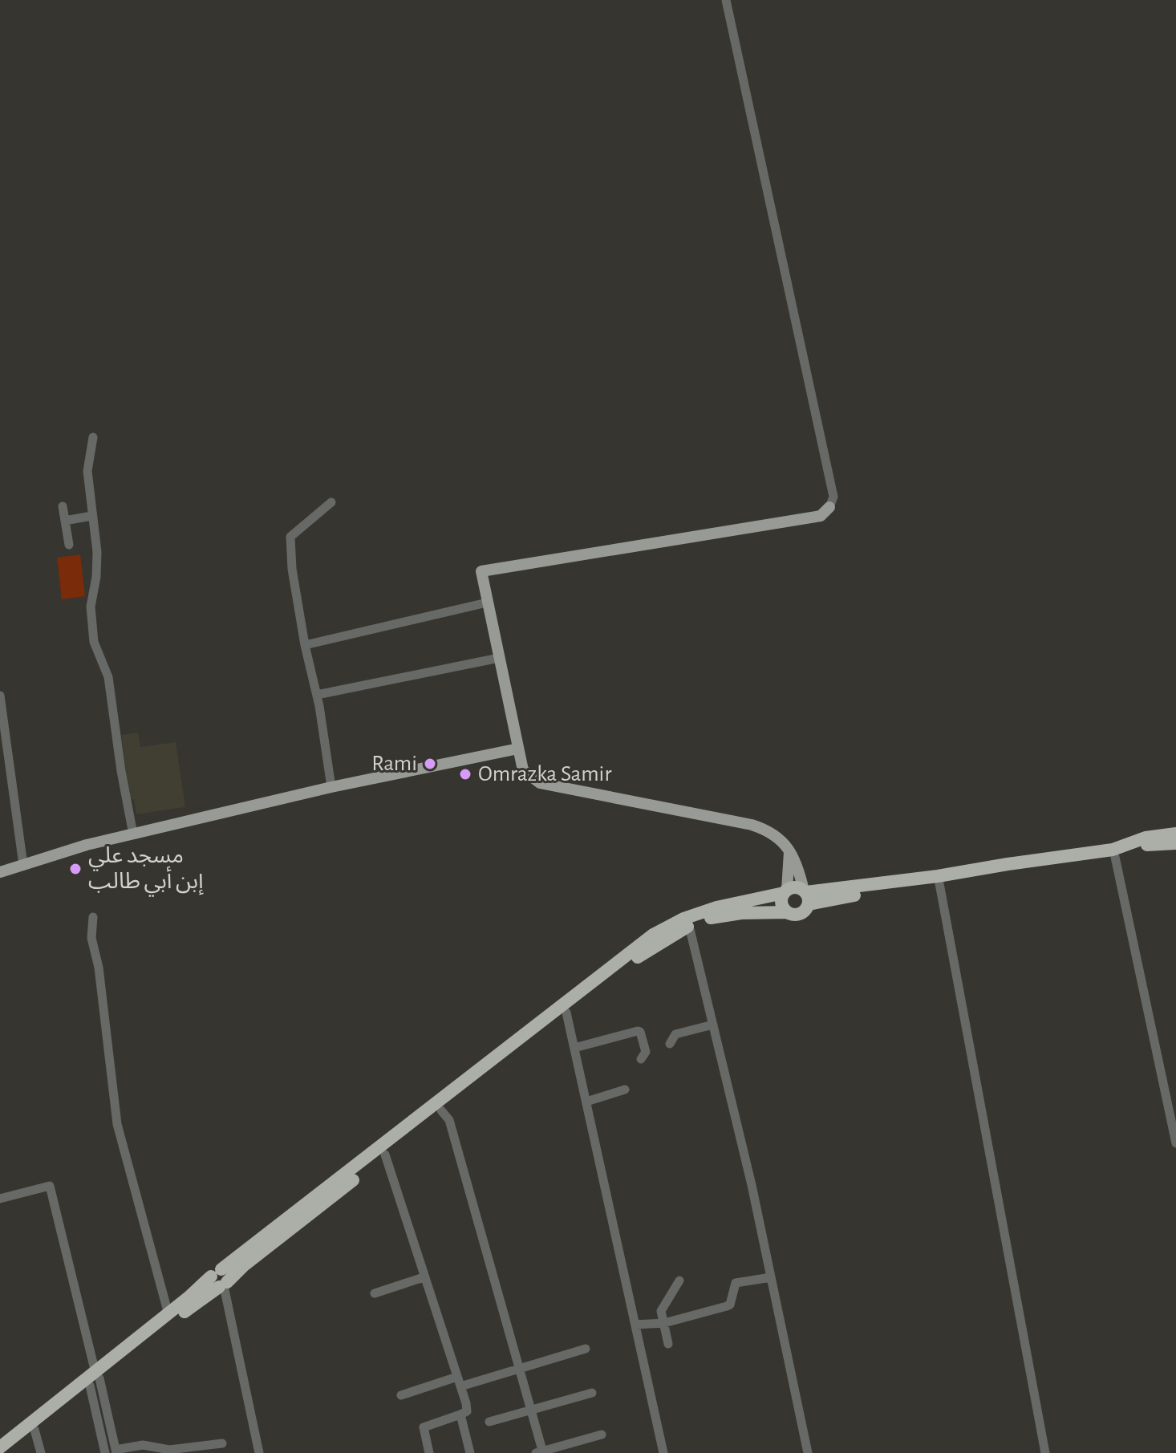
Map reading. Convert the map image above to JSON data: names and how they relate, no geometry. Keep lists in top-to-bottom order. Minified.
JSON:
{"places":["Rami","Omrazka Samir","مسجد علي إبن أبي طالب"]}
